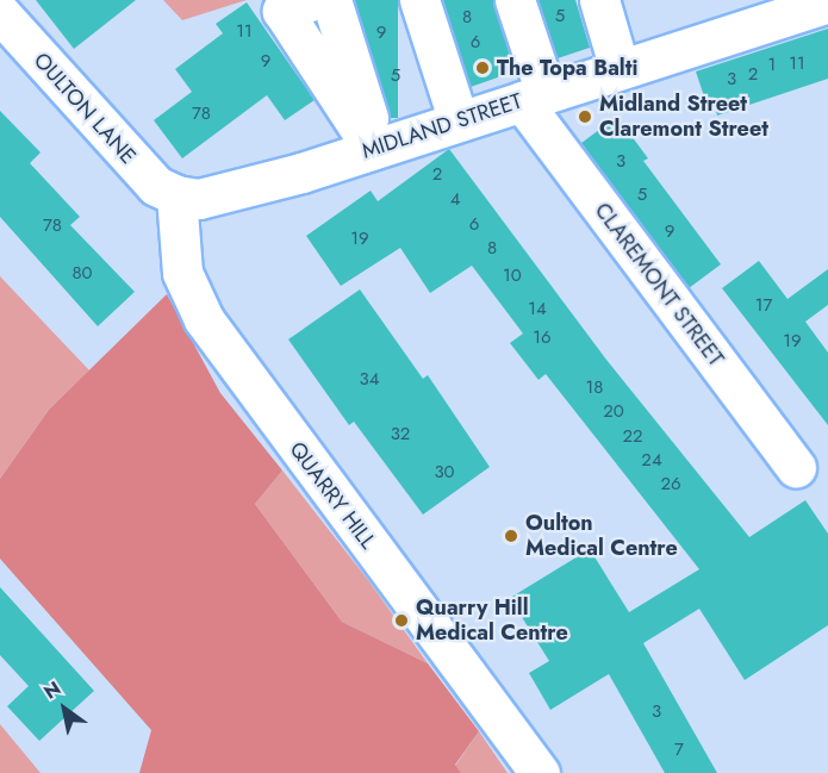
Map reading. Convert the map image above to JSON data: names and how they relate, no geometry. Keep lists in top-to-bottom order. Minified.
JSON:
{"streets":{"street":["OULTON LANE","MIDLAND STREET","CLAREMONT STREET","QUARRY HILL"]},"crossings":[["OULTON LANE","MIDLAND STREET"],["OULTON LANE","QUARRY HILL"],["MIDLAND STREET","CLAREMONT STREET"],["MIDLAND STREET","QUARRY HILL"]],"places":["The Topa Balti","Midland Street Claremont Street","Oulton Medical Centre","Quarry Hill Medical Centre"],"house_numbers":["5","8","11","9","6","9","11","1","2","5","3","78","3","2","5","4","6","78","9","19","8","80","10","17","14","16","19","34","18","20","32","22","24","30","26","3","7"],"north":"top left"}
